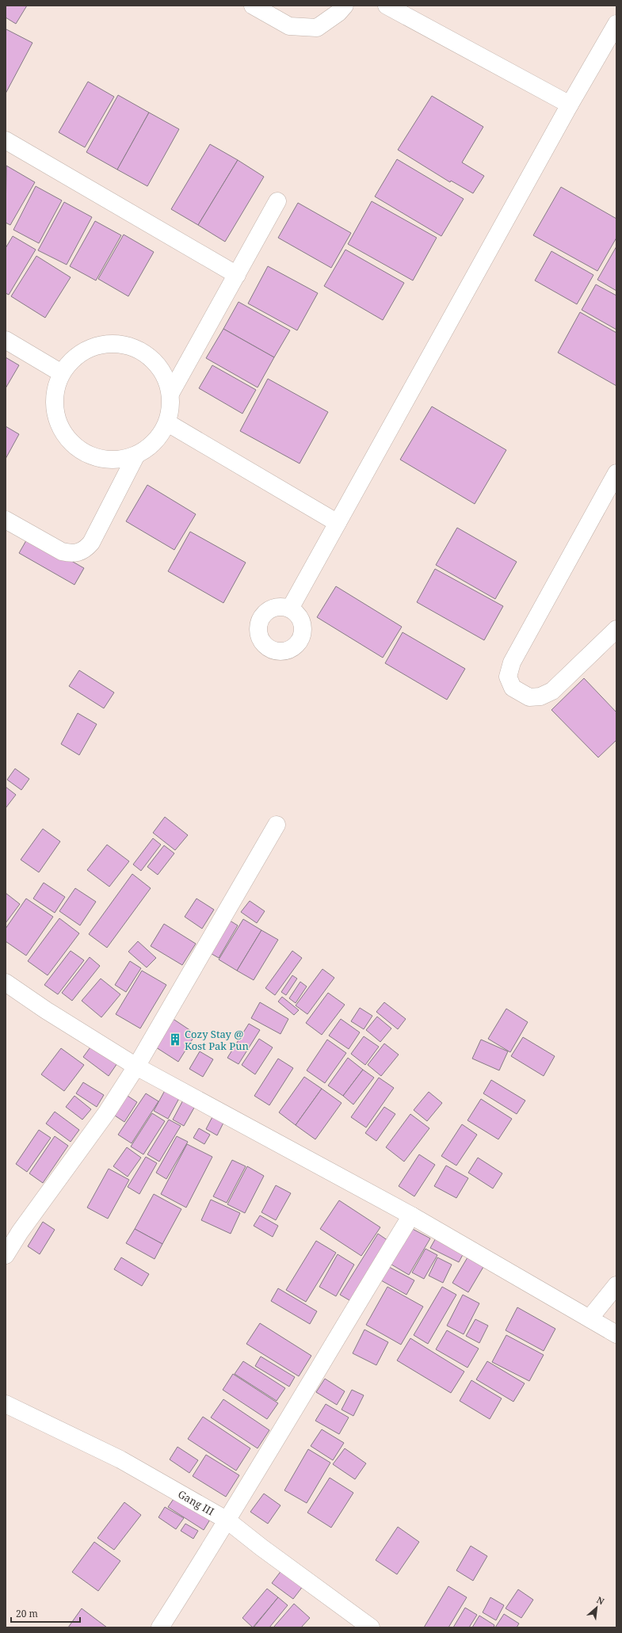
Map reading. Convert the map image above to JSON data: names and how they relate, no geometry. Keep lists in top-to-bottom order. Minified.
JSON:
{"streets":{"street":["Gang III"]},"places":{"building":["Cozy Stay @ Kost Pak Pun"]},"scale_bar":"20 m","north":"top right"}
